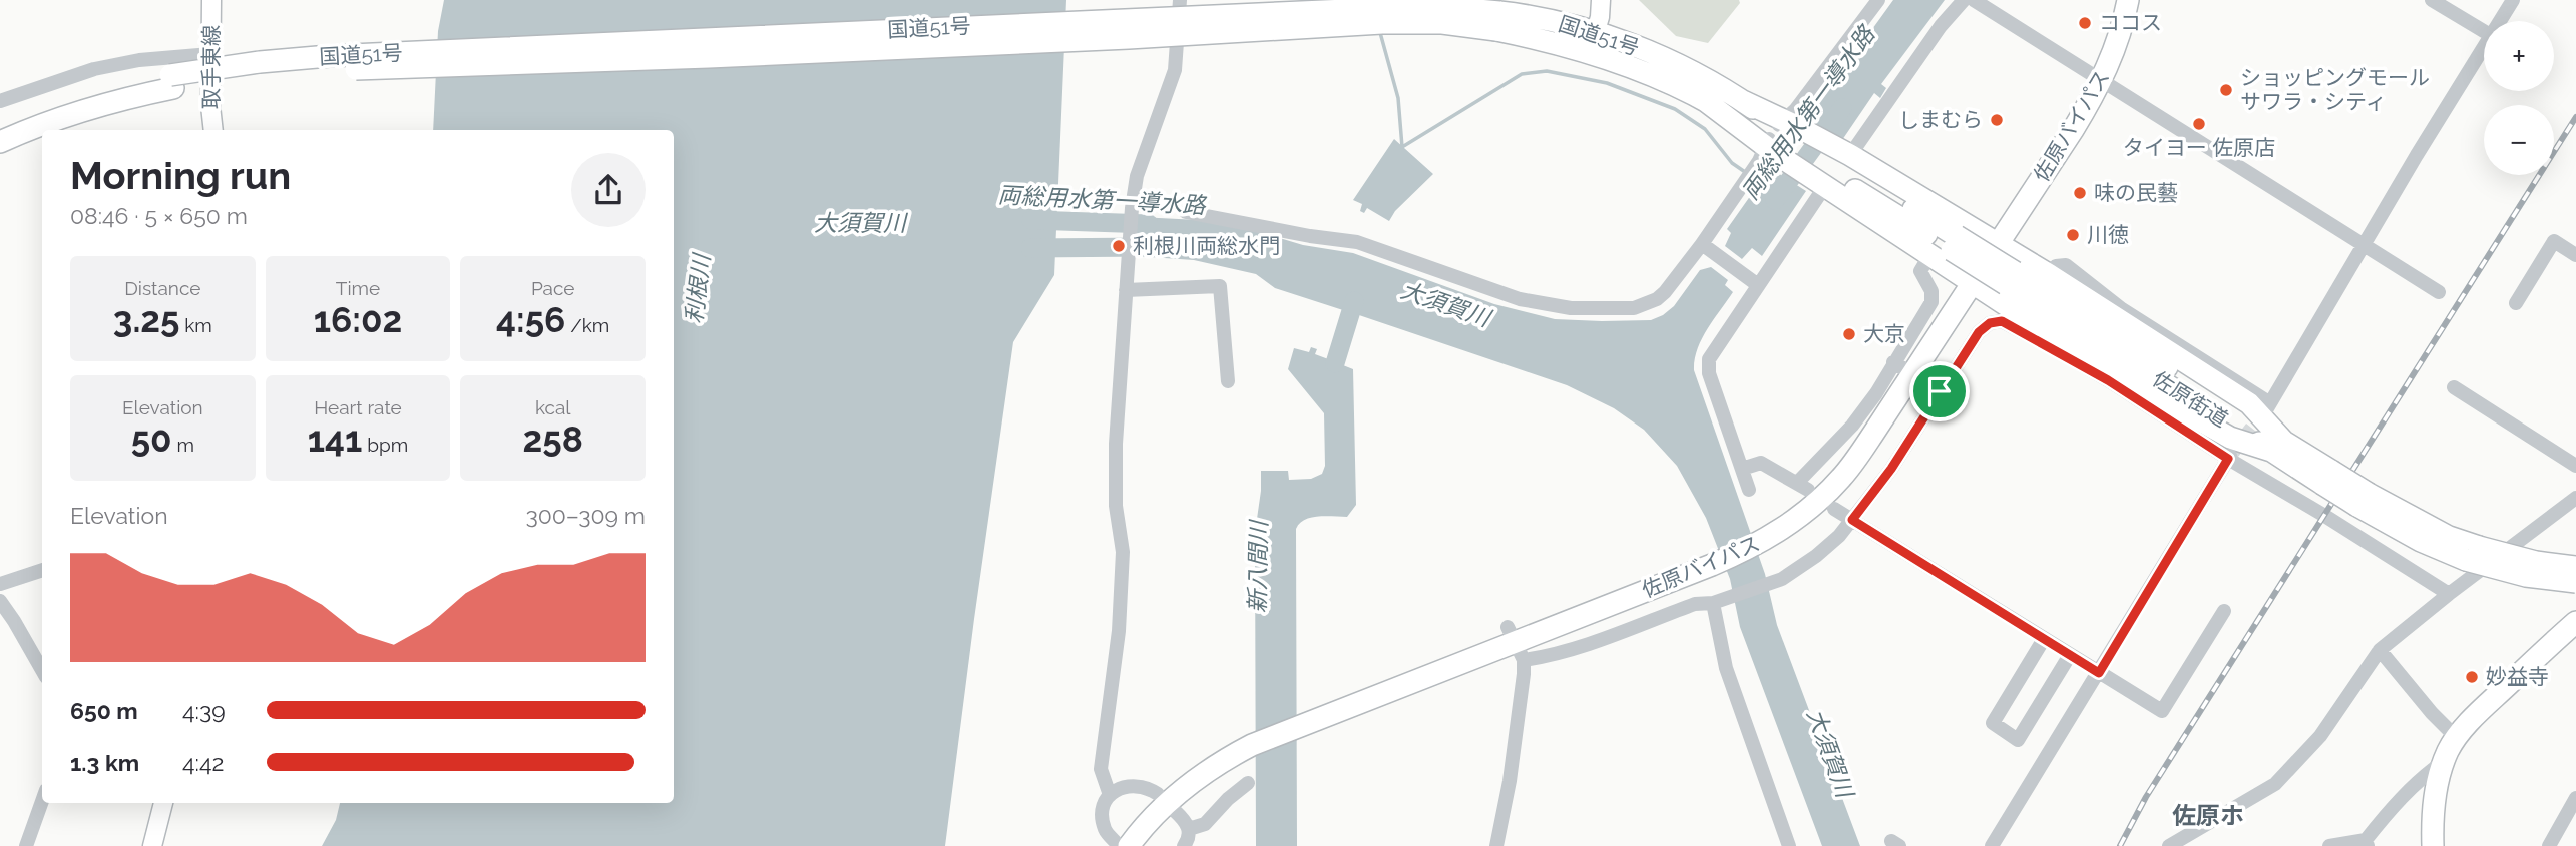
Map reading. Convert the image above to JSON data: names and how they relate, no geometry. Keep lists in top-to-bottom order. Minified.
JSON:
{"streets":{"highway":["国道51号","佐原バイパス","佐原街道"],"main road":["取手東線"]},"districts":["佐原ホ"],"water":["両総用水第一導水路","大須賀川","利根川","新八間川"],"places":["ココス","ショッピングモール サワラ・シティ","しまむら","タイヨー 佐原店","味の民藝","川徳","利根川両総水門","大京","妙益寺"],"page":{"map_buttons":["+","−"],"heading":["Morning run","08:46 · 5 × 650 m"],"stats":[["Distance","3.25 km"],["Time","16:02"],["Pace","4:56 /km"],["Elevation","50 m"],["Heart rate","141 bpm"],["kcal","258"]],"chart":["Elevation","300–309 m"],"list":[{"name":"650 m","note":"4:39"},{"name":"1.3 km","note":"4:42"}]}}
